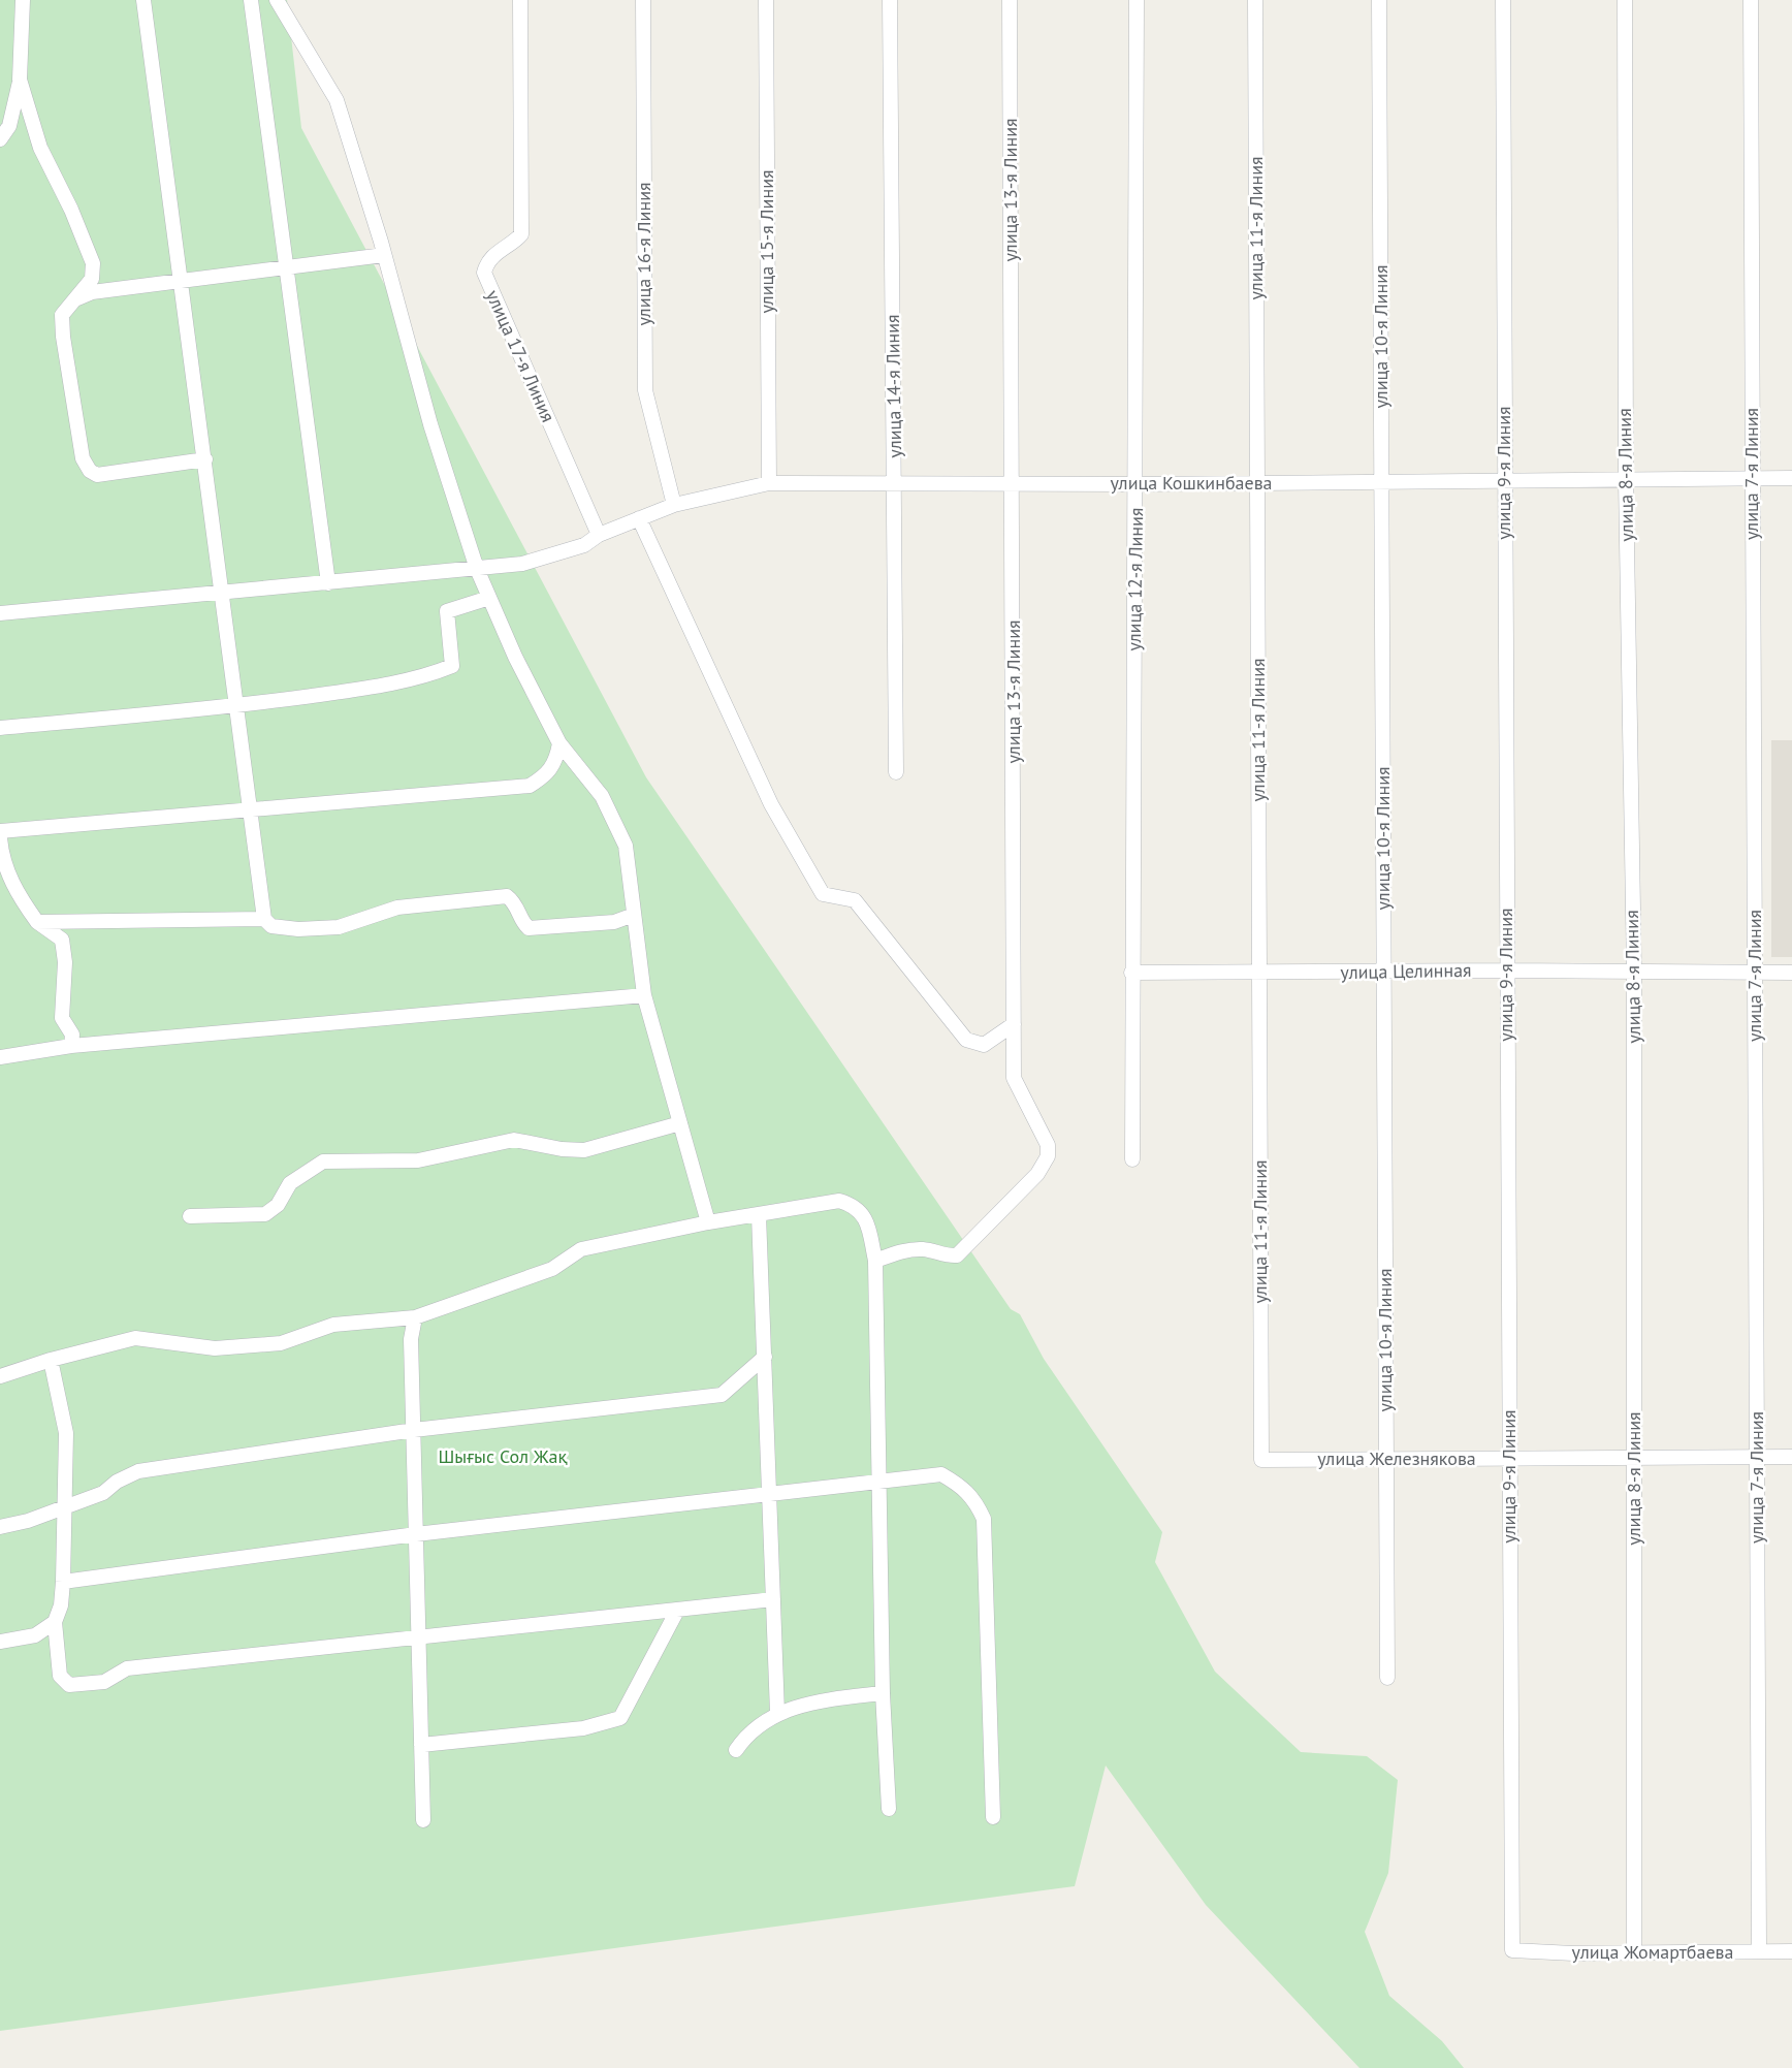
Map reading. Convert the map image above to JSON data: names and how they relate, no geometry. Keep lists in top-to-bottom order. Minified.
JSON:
{"streets":{"street":["улица 13-я Линия","улица 11-я Линия","улица 15-я Линия","улица 16-я Линия","улица 10-я Линия","улица 17-я Линия","улица 14-я Линия","улица 9-я Линия","улица 7-я Линия","улица 8-я Линия","улица Кошкинбаева","улица 12-я Линия","улица Целинная","улица Железнякова","улица Жомартбаева"]},"crossings":[["улица 13-я Линия","улица Кошкинбаева"],["улица 11-я Линия","улица Кошкинбаева"],["улица 11-я Линия","улица Целинная"],["улица 11-я Линия","улица Железнякова"],["улица 15-я Линия","улица Кошкинбаева"],["улица 16-я Линия","улица Кошкинбаева"],["улица 10-я Линия","улица Кошкинбаева"],["улица 10-я Линия","улица Целинная"],["улица 10-я Линия","улица Железнякова"],["улица 17-я Линия","улица Кошкинбаева"],["улица 14-я Линия","улица Кошкинбаева"],["улица 9-я Линия","улица Кошкинбаева"],["улица 9-я Линия","улица Целинная"],["улица 9-я Линия","улица Железнякова"],["улица 9-я Линия","улица Жомартбаева"],["улица 7-я Линия","улица Кошкинбаева"],["улица 7-я Линия","улица Целинная"],["улица 7-я Линия","улица Железнякова"],["улица 7-я Линия","улица Жомартбаева"],["улица 8-я Линия","улица Кошкинбаева"],["улица 8-я Линия","улица Целинная"],["улица 8-я Линия","улица Железнякова"],["улица 8-я Линия","улица Жомартбаева"],["улица Кошкинбаева","улица 12-я Линия"],["улица 12-я Линия","улица Целинная"]],"parks":["Шығыс Сол Жақ"]}
